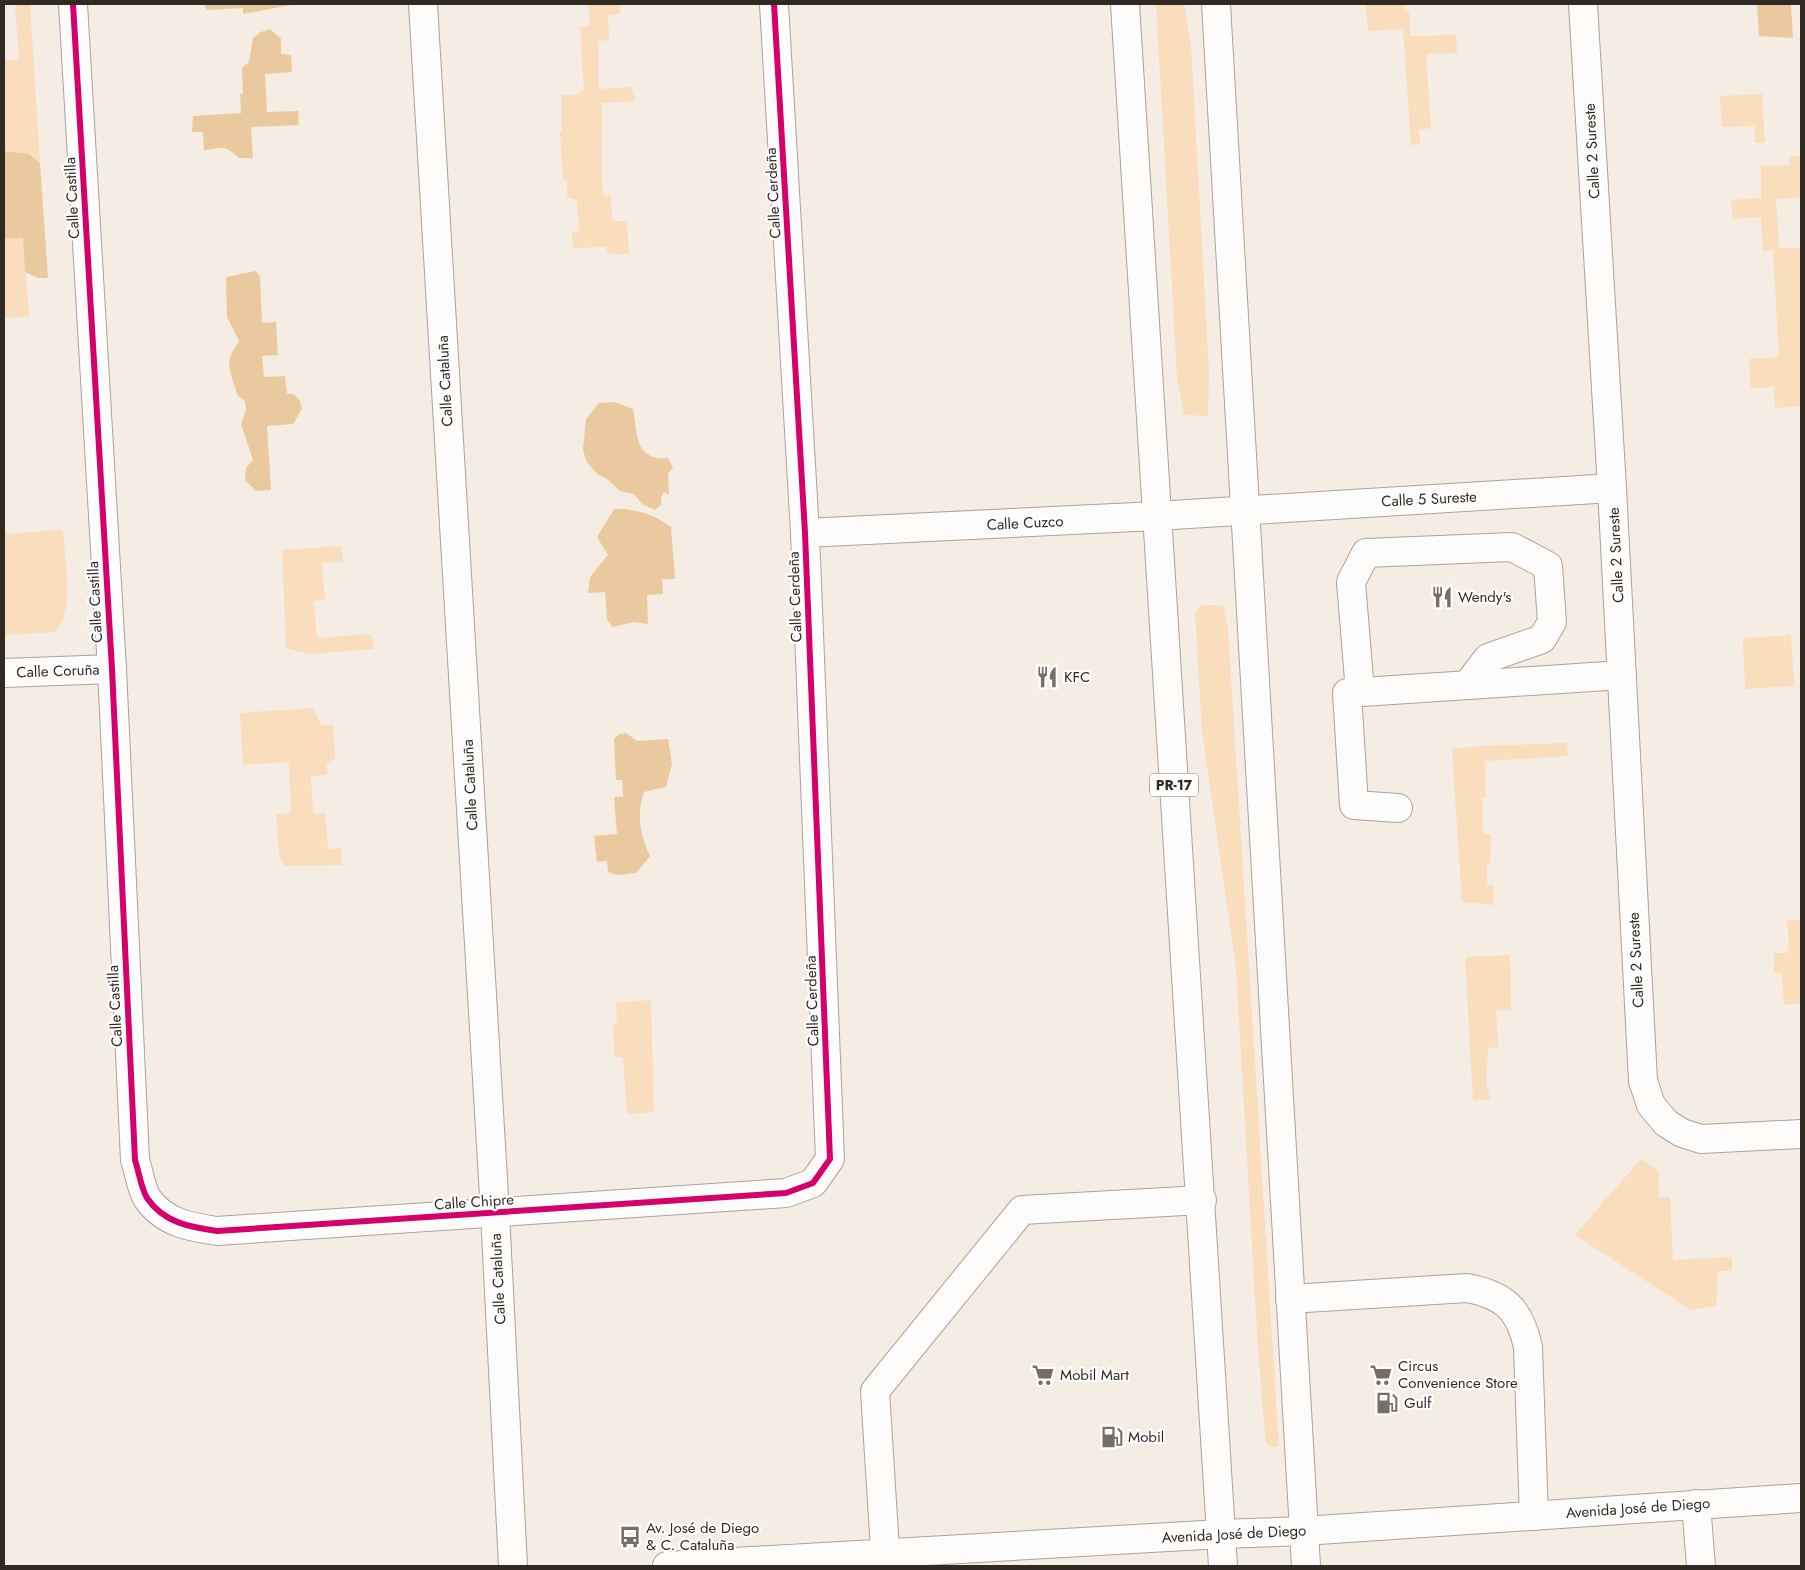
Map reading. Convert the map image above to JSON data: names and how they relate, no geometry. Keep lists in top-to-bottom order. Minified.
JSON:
{"streets":{"street":["Calle 2 Sureste","Calle Cerdeña","Calle Castilla","Calle Cataluña","Calle 5 Sureste","Calle Cuzco","Calle Coruña","PR-17","Calle Chipre","Avenida José de Diego"]},"crossings":[["Calle 2 Sureste","Calle 5 Sureste"],["Calle Cerdeña","Calle Cuzco"],["Calle Cerdeña","Calle Chipre"],["Calle Castilla","Calle Coruña"],["Calle Castilla","Calle Chipre"],["Calle Cataluña","Calle Chipre"],["Calle 5 Sureste","Calle Cuzco"],["Calle Cuzco","PR-17"],["PR-17","Avenida José de Diego"]],"places":{"restaurant":["Wendy's","KFC"],"supermarket":["Mobil Mart","Circus Convenience Store"],"fuel station":["Gulf","Mobil"],"bus stop":["Av. José de Diego & C. Cataluña"]}}
